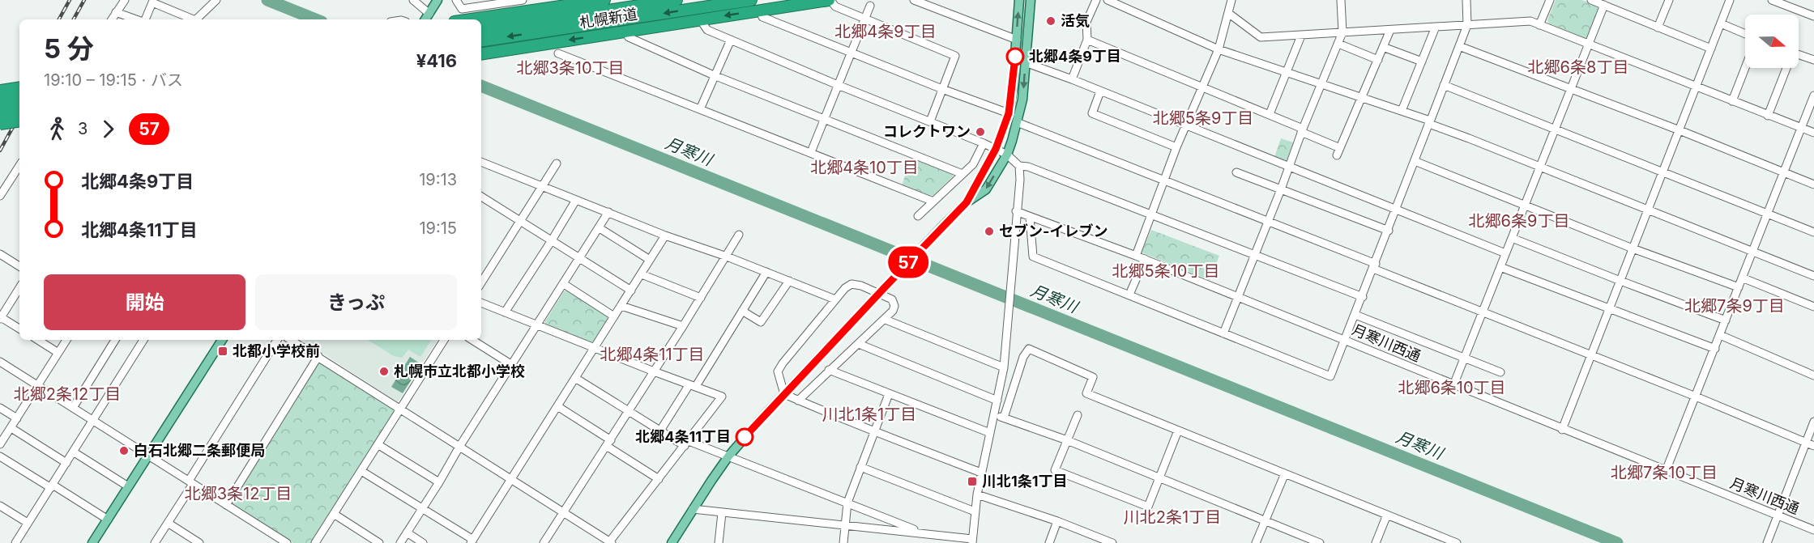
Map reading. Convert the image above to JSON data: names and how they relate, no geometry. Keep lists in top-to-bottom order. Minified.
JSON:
{"streets":{"highway":["札幌新道"],"street":["月寒川西通"]},"districts":["北郷4条9丁目","北郷6条8丁目","北郷3条10丁目","北郷5条9丁目","北郷4条10丁目","北郷6条9丁目","北郷5条10丁目","北郷7条9丁目","北郷4条11丁目","北郷6条10丁目","北郷2条12丁目","川北1条1丁目","北郷7条10丁目","北郷3条12丁目","川北2条1丁目"],"water":["月寒川"],"places":{"other":["活気","北郷4条9丁目","コレクトワン","セブン-イレブン","札幌市立北都小学校","北郷4条11丁目","白石北郷二条郵便局"],"transit":["北都小学校前","川北1条1丁目"]},"lines":["bus line 57"],"north":"right","page":{"on_map":"57","heading":["5 分","19:10 – 19:15 · バス","¥416"],"legs":["3","57"],"list":[{"name":"北郷4条9丁目","value":"19:13"},{"name":"北郷4条11丁目","value":"19:15"}],"buttons":["開始","きっぷ"]}}
